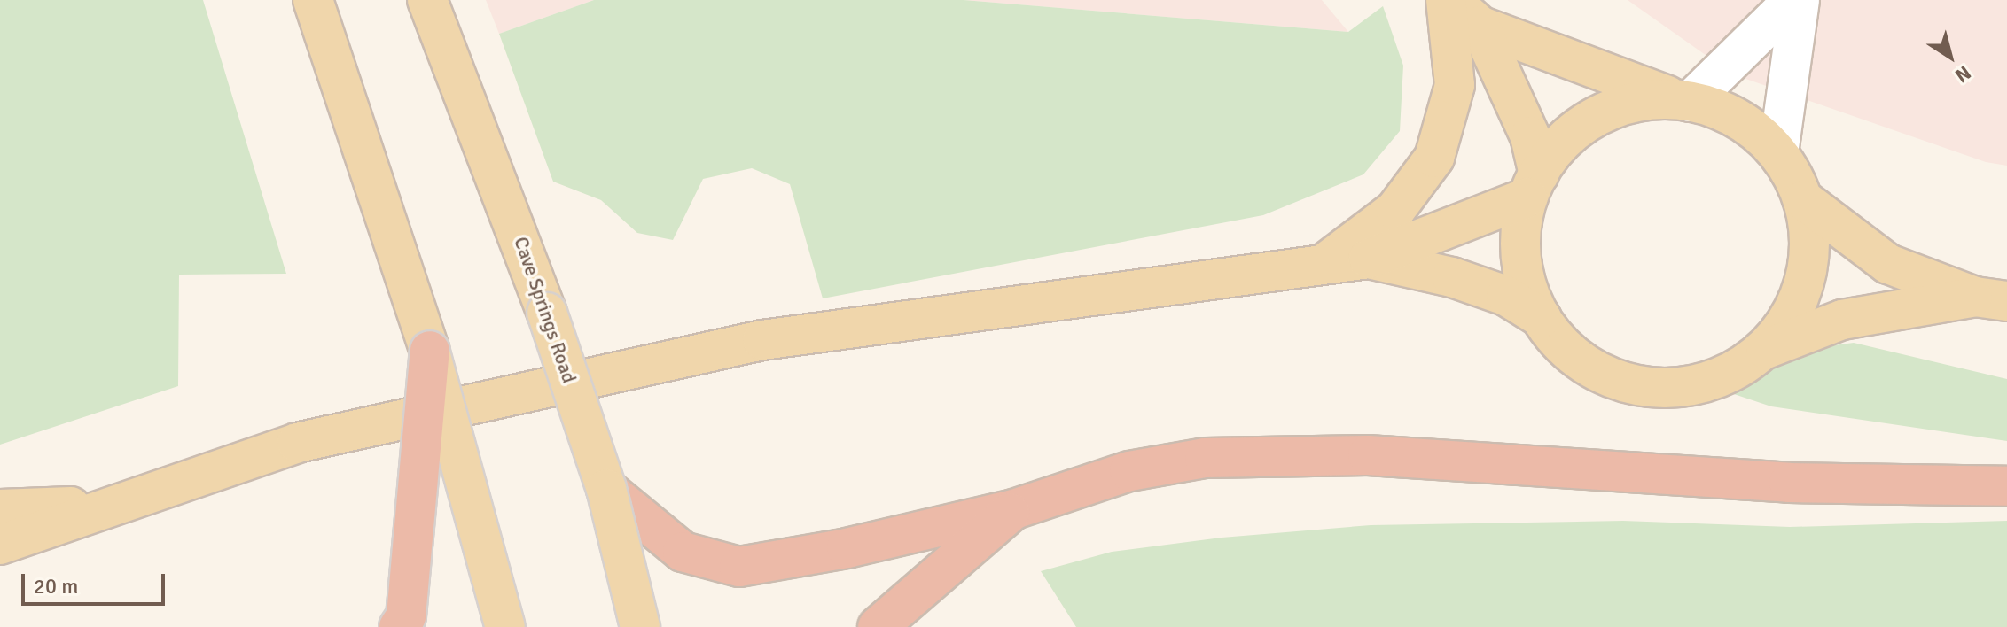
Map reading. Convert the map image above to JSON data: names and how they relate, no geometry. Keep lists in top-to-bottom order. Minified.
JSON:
{"streets":{"main road":["Cave Springs Road"]},"scale_bar":"20 m","north":"bottom right"}
